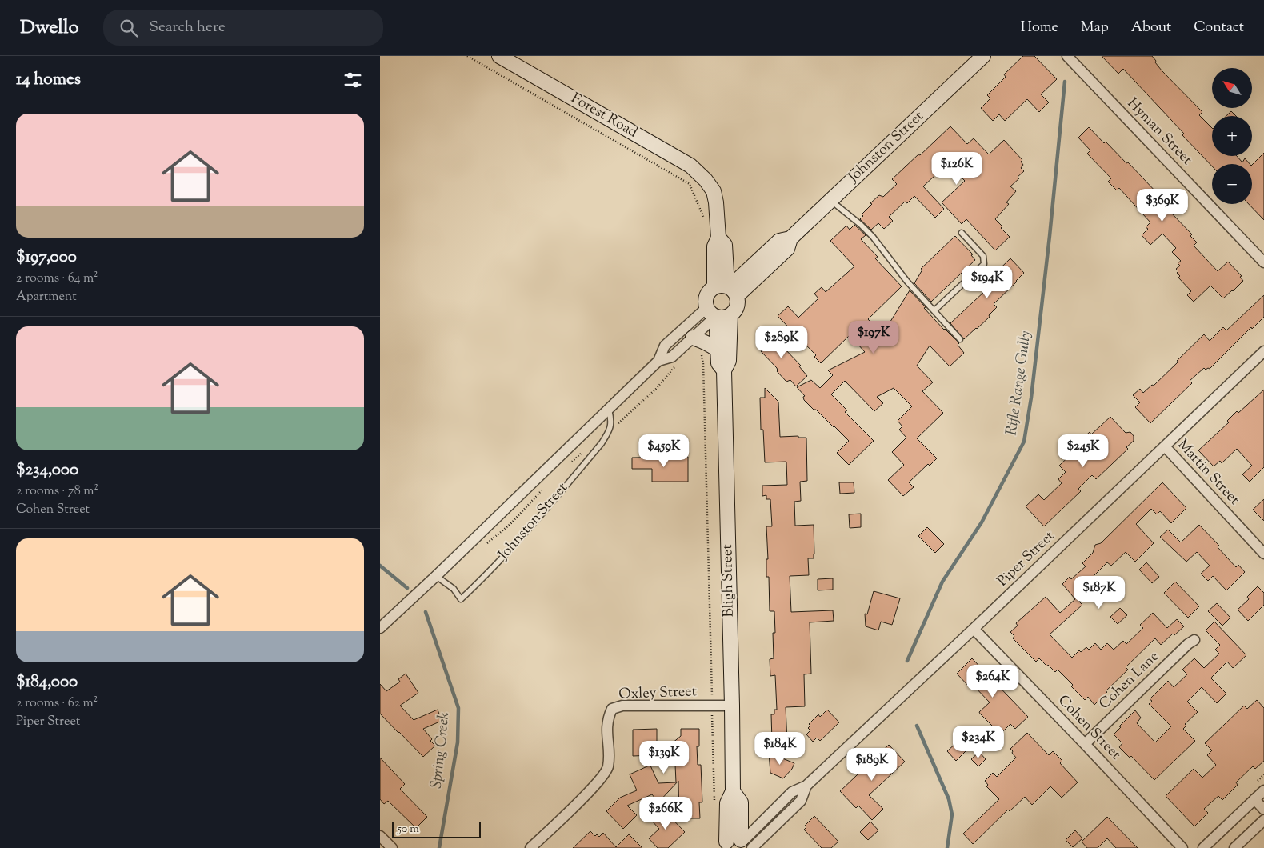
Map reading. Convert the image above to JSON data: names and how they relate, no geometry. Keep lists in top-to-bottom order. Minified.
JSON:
{"streets":{"street":["Forest Road","Hyman Street","Johnston Street","Martin Street","Piper Street","Bligh Street","Cohen Lane","Oxley Street","Cohen Street"]},"crossings":[["Forest Road","Johnston Street"],["Johnston Street","Bligh Street"],["Martin Street","Piper Street"],["Piper Street","Bligh Street"],["Piper Street","Cohen Street"],["Bligh Street","Oxley Street"],["Cohen Lane","Cohen Street"]],"water":["Rifle Range Gully","Spring Creek"],"scale_bar":"50 m","north":"top left","page":{"header":"Dwello","search":"Search here","nav":["Home","Map","About","Contact"],"heading":"14 homes","map_buttons":["+","−"],"list":[{"name":"$197,000","note":"2 rooms · 64 m² · Apartment"},{"name":"$234,000","note":"2 rooms · 78 m² · Cohen Street"},{"name":"$184,000","note":"2 rooms · 62 m² · Piper Street"}],"price":["$126K","$369K","$194K","$197K","$289K","$459K","$245K","$187K","$264K","$234K","$184K","$139K","$189K","$266K"],"scale":"50 m"}}
